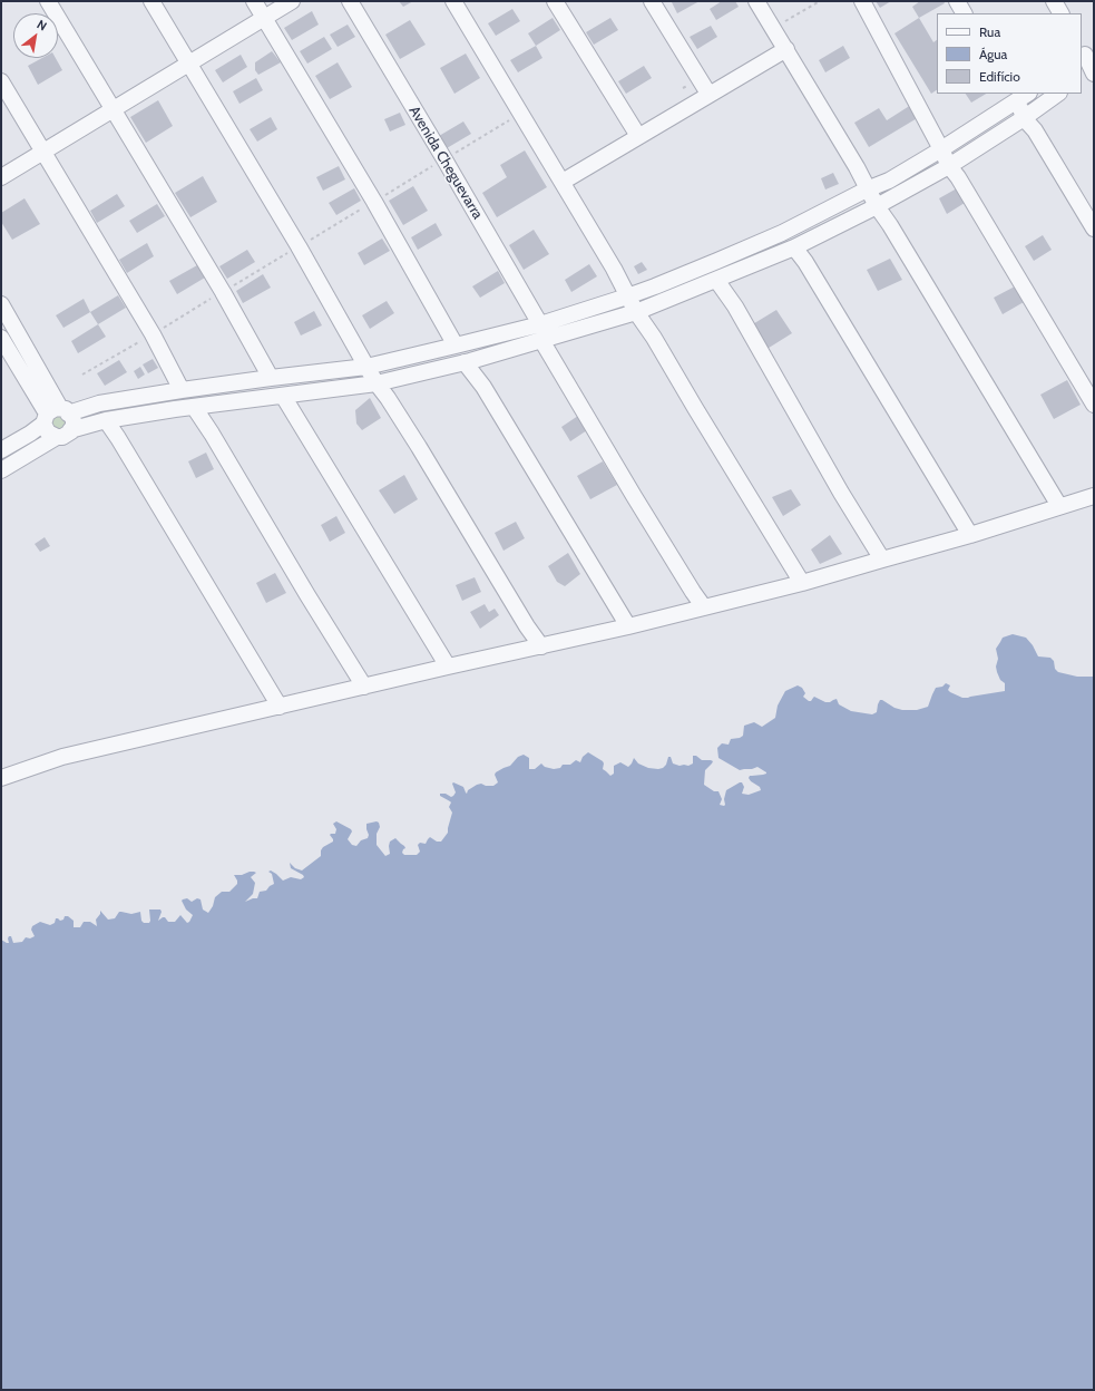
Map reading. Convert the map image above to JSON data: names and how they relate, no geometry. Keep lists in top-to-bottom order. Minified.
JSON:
{"streets":{"street":["Avenida Cheguevarra"]},"legend":["Rua","Água","Edifício"],"north":"top right"}
